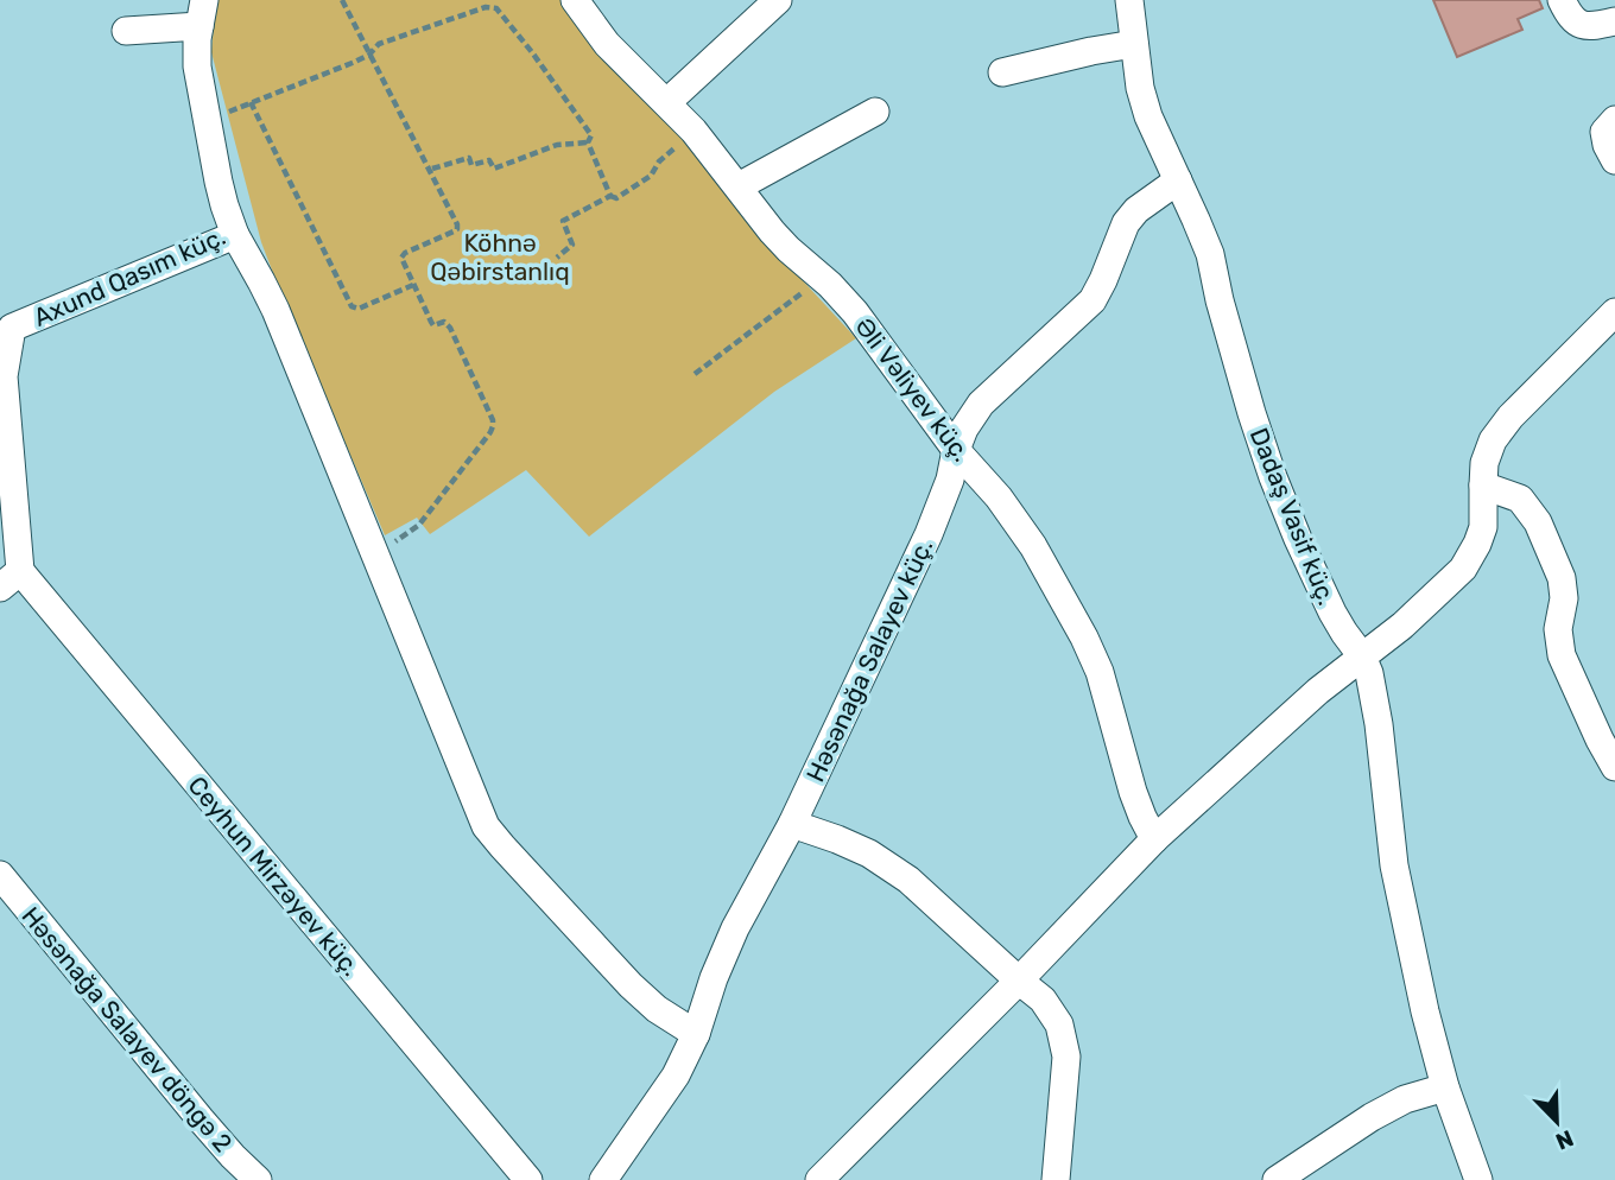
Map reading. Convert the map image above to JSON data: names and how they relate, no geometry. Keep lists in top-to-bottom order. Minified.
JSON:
{"streets":{"street":["Axund Qasım küç.","Əli Vəliyev küç.","Dadaş Vasif küç.","Həsənağa Salayev küç.","Ceyhun Mirzəyev küç.","Həsənağa Salayev döngə 2"]},"crossings":[["Axund Qasım küç.","Ceyhun Mirzəyev küç."],["Əli Vəliyev küç.","Həsənağa Salayev küç."],["Dadaş Vasif küç.","Həsənağa Salayev küç."]],"parks":["Köhnə Qəbirstanlıq"],"north":"bottom right"}
